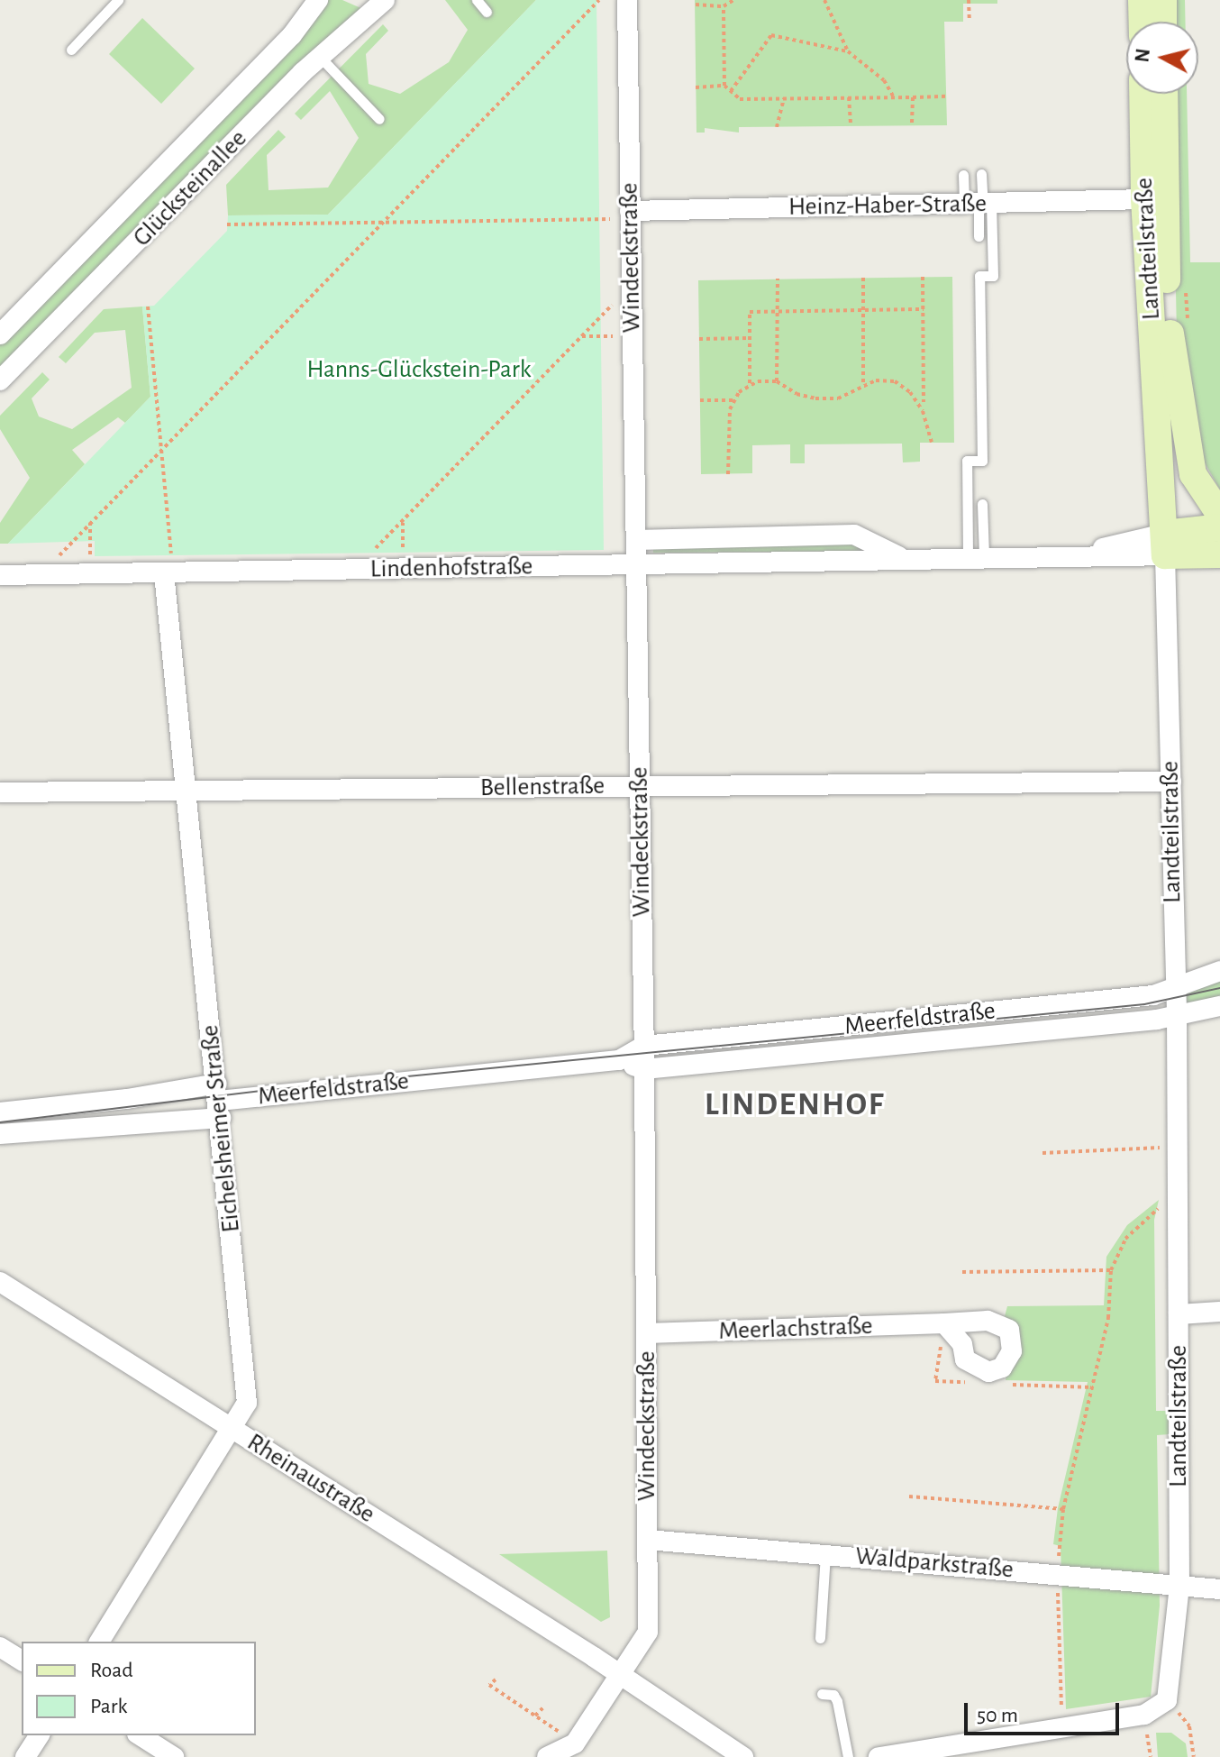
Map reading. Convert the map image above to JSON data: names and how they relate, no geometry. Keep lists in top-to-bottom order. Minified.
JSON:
{"streets":{"street":["Glücksteinallee","Heinz-Haber-Straße","Landteilstraße","Windeckstraße","Lindenhofstraße","Bellenstraße","Meerfeldstraße","Eichelsheimer Straße","Meerlachstraße","Rheinaustraße","Waldparkstraße"]},"crossings":[["Heinz-Haber-Straße","Landteilstraße"],["Heinz-Haber-Straße","Windeckstraße"],["Landteilstraße","Lindenhofstraße"],["Landteilstraße","Bellenstraße"],["Landteilstraße","Meerfeldstraße"],["Landteilstraße","Waldparkstraße"],["Windeckstraße","Lindenhofstraße"],["Windeckstraße","Bellenstraße"],["Windeckstraße","Meerfeldstraße"],["Windeckstraße","Meerlachstraße"],["Windeckstraße","Rheinaustraße"],["Windeckstraße","Waldparkstraße"],["Lindenhofstraße","Eichelsheimer Straße"],["Bellenstraße","Eichelsheimer Straße"],["Meerfeldstraße","Eichelsheimer Straße"],["Eichelsheimer Straße","Rheinaustraße"]],"districts":["LINDENHOF"],"parks":["Hanns-Glückstein-Park"],"legend":["Road","Park"],"scale_bar":"50 m","north":"left"}
